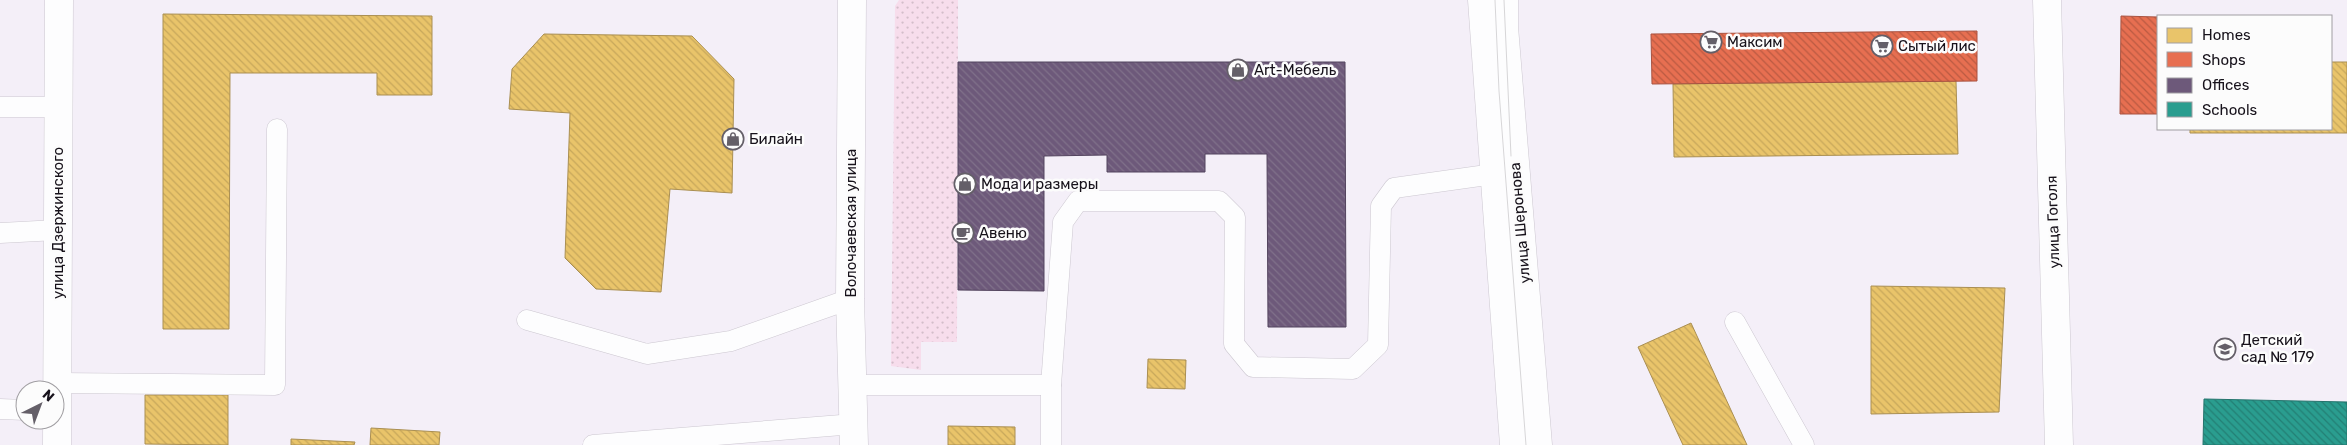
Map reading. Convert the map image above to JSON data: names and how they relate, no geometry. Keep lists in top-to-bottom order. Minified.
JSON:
{"streets":{"main road":["улица Гоголя","улица Дзержинского","Волочаевская улица","улица Шеронова"]},"places":{"supermarket":["Максим","Сытый лис"],"shop":["Art-Мебель","Билайн","Мода и размеры"],"cafe":["Авеню"],"school or university":["Детский сад № 179"]},"legend":["Homes","Shops","Offices","Schools"],"north":"top right"}
